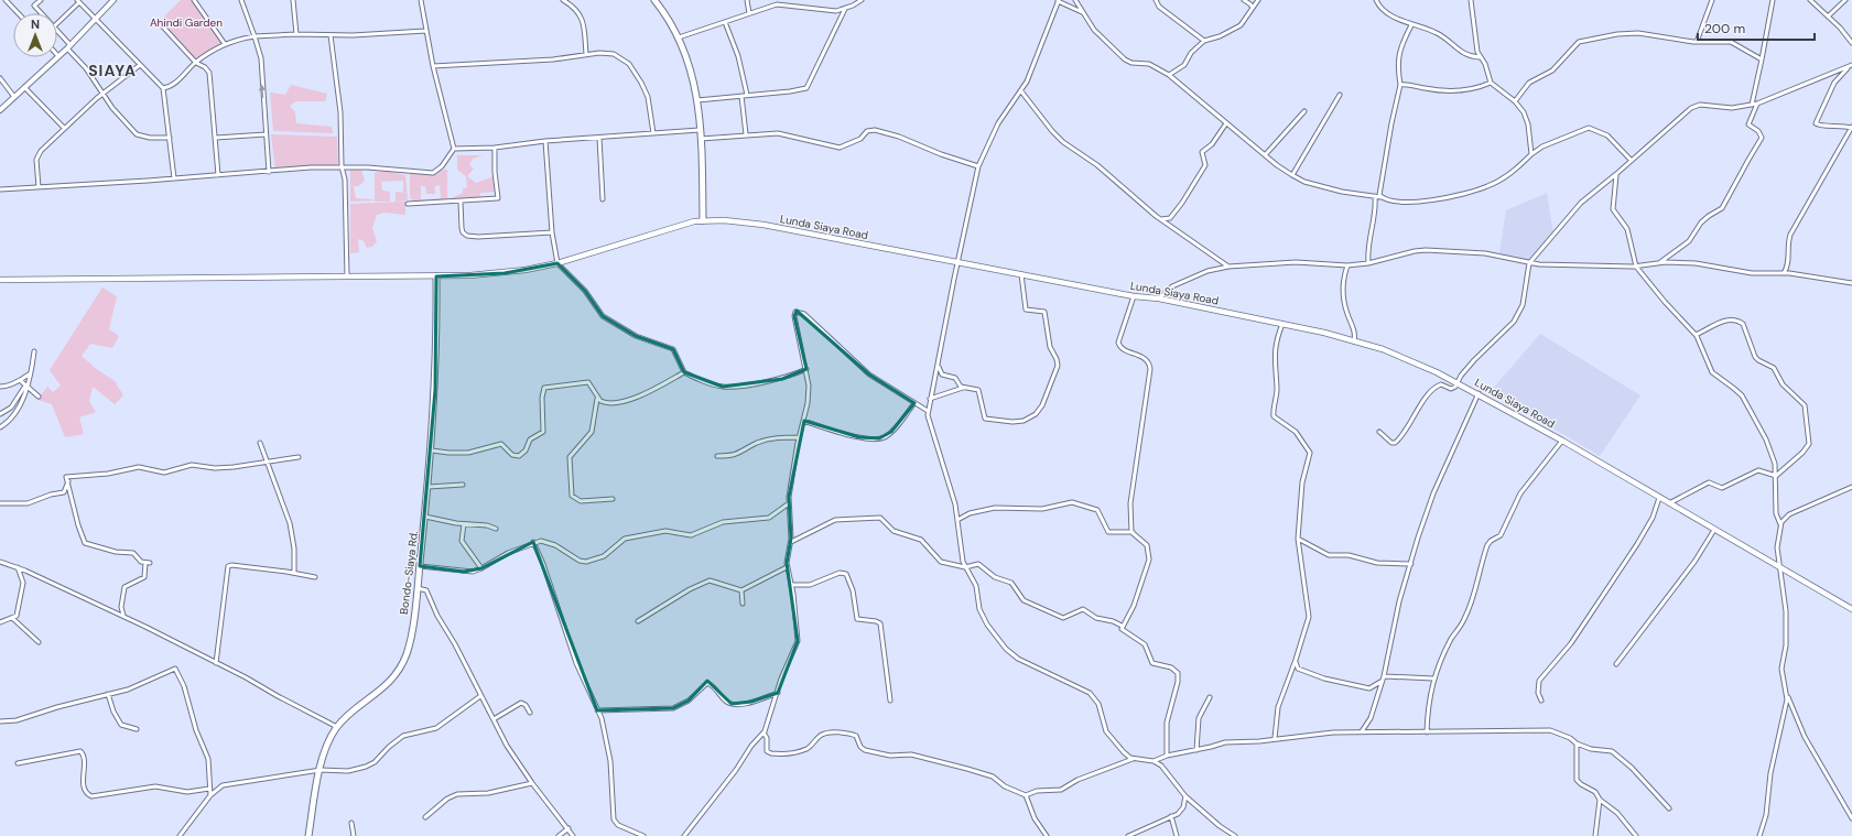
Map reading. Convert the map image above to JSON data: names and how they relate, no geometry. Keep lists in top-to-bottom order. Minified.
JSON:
{"streets":{"highway":["Bondo-Siaya Rd."],"main road":["Lunda Siaya Road"]},"crossings":[["Lunda Siaya Road","Bondo-Siaya Rd."]],"districts":["SIAYA"],"parks":["Ahindi Garden"],"scale_bar":"200 m","north":"top"}
